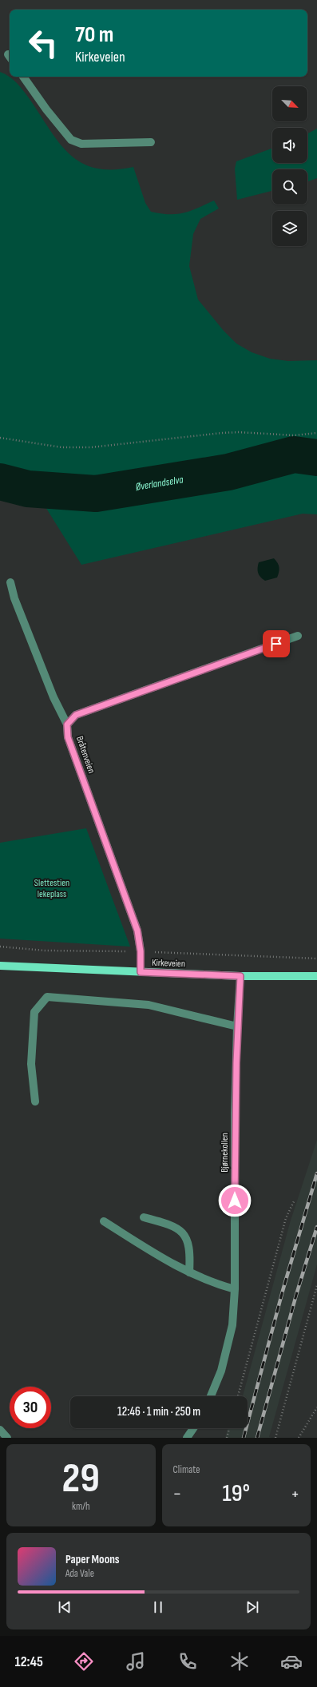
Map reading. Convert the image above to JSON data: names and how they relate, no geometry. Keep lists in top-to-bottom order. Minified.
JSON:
{"streets":{"main road":["Kirkeveien"],"street":["Bråtenveien","Bjørnekollen"]},"crossings":[["Bråtenveien","Kirkeveien"],["Kirkeveien","Bjørnekollen"]],"water":["Øverlandselva"],"parks":["Slettestien lekeplass"],"north":"bottom right","page":{"turn":["70 m","Kirkeveien"],"limit":"30","trip":"12:46 · 1 min · 250 m","tile":[["29","km/h"],"Climate"],"heat":["−","19°","+"],"song":["Paper Moons","Ada Vale"],"tabs":"12:45"}}
